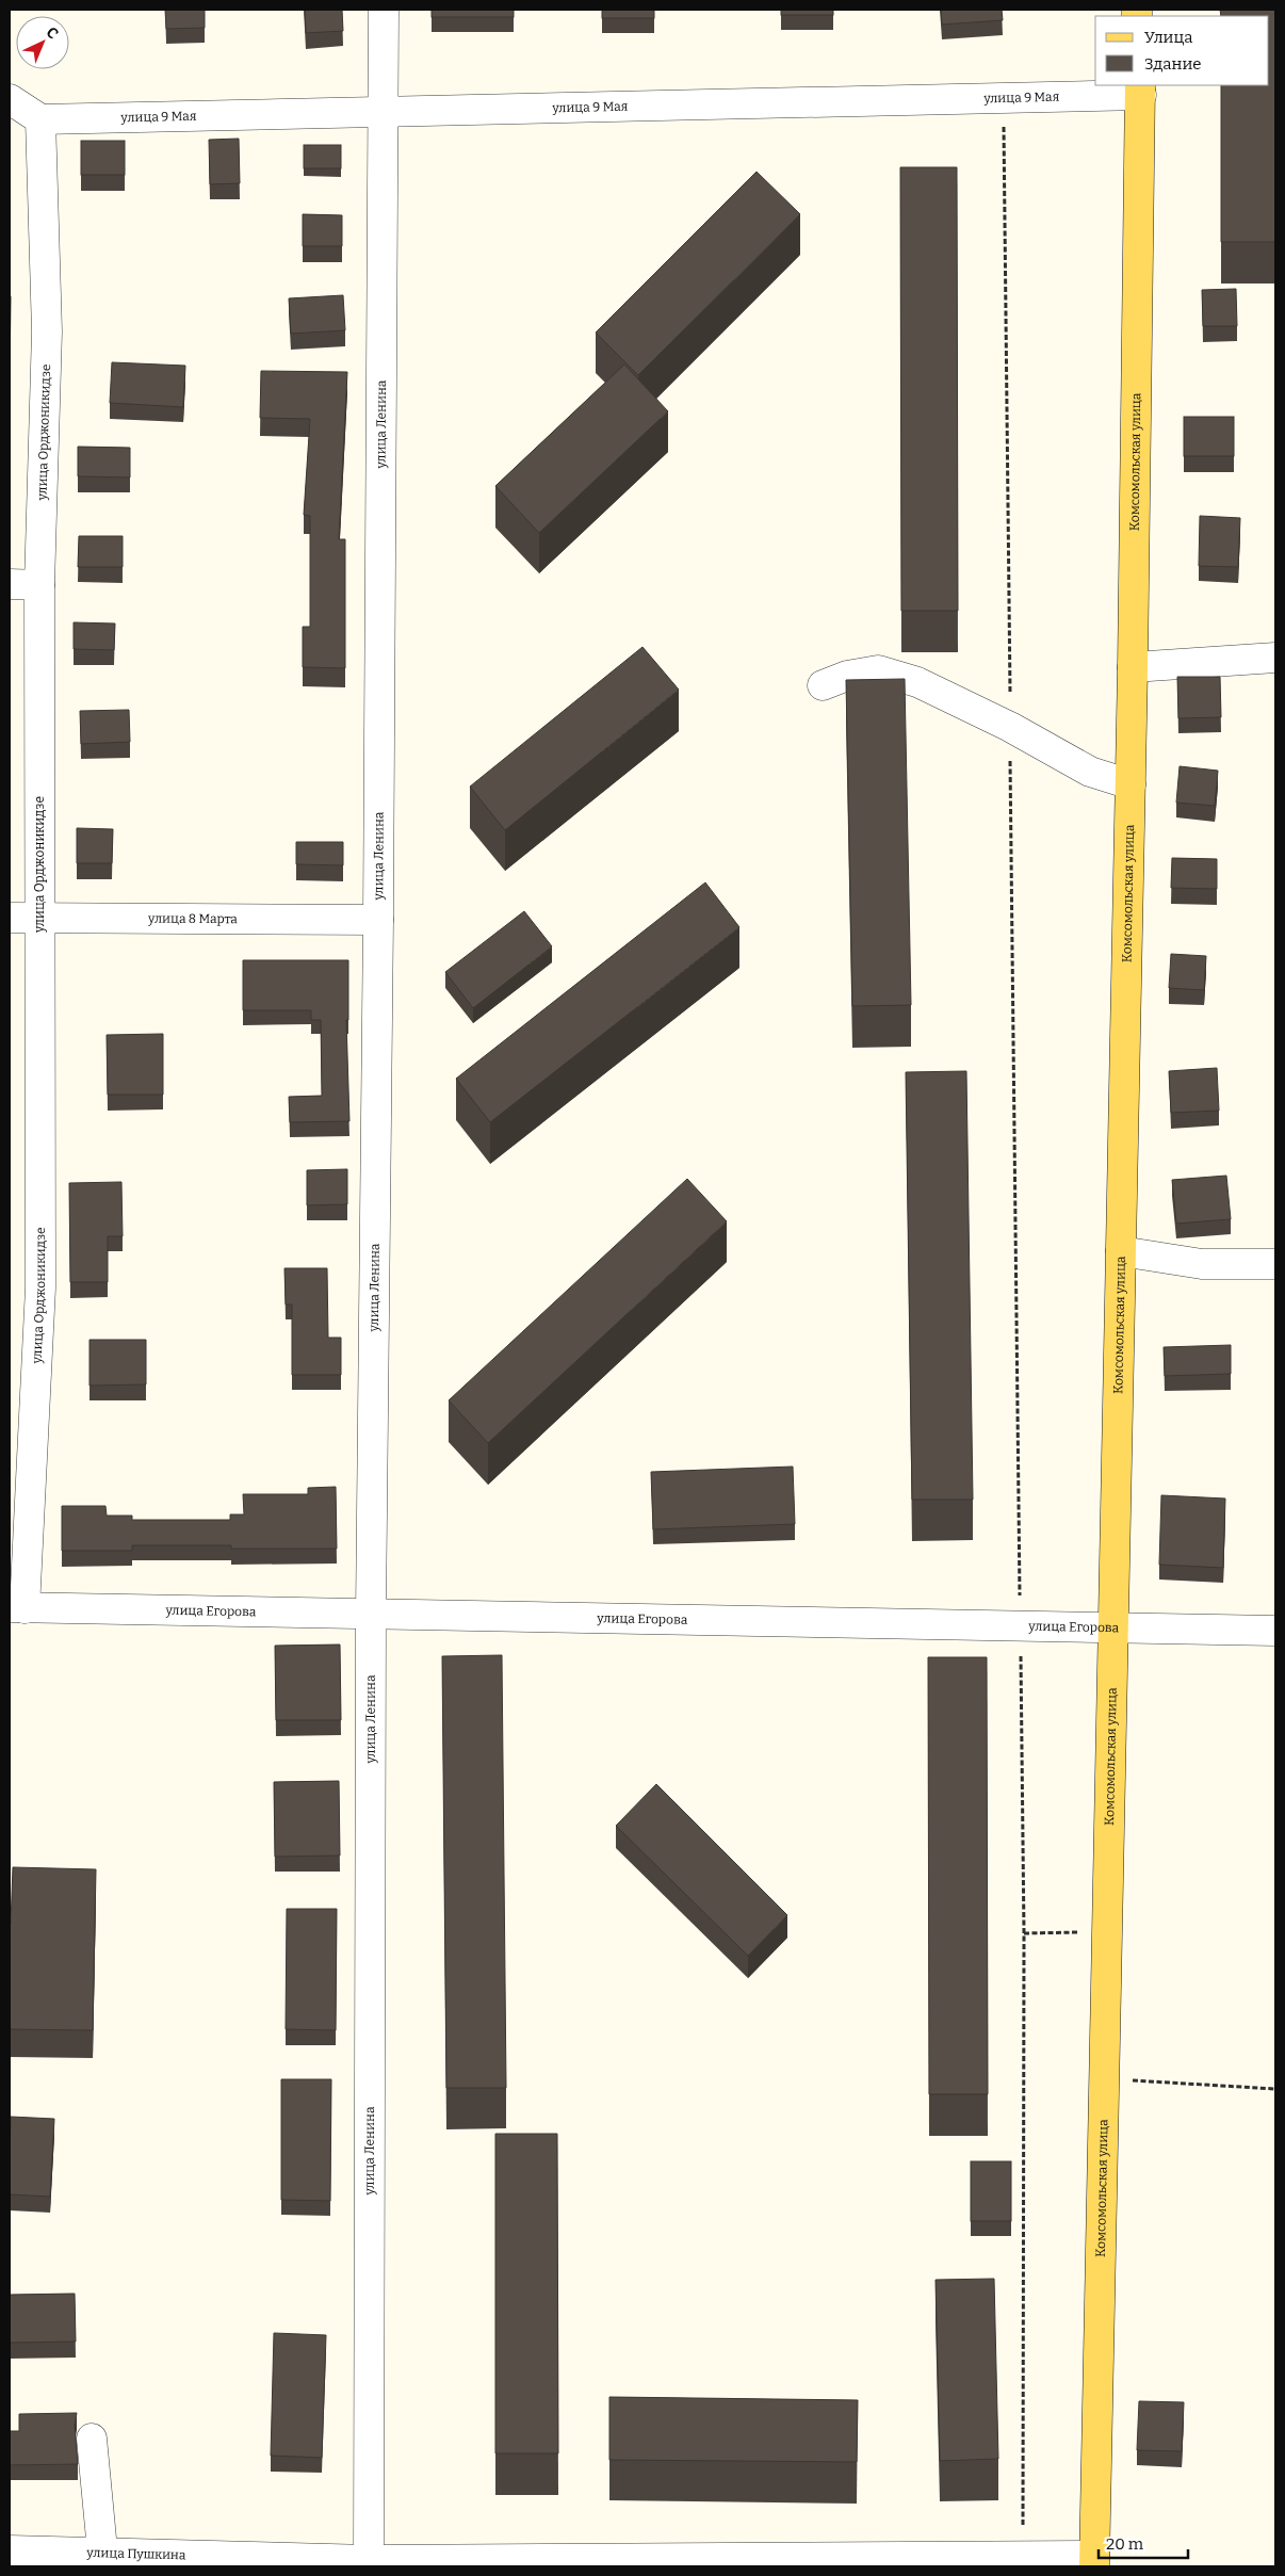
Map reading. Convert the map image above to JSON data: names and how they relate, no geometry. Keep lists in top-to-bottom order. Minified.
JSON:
{"streets":{"main road":["Комсомольская улица"],"street":["улица 9 Мая","улица Ленина","улица Орджоникидзе","улица 8 Марта","улица Егорова","улица Пушкина"]},"crossings":[["улица 9 Мая","улица Ленина"],["улица 9 Мая","улица Орджоникидзе"],["улица 9 Мая","Комсомольская улица"],["улица Ленина","улица 8 Марта"],["улица Ленина","улица Егорова"],["улица Ленина","улица Пушкина"],["улица Орджоникидзе","улица 8 Марта"],["улица Орджоникидзе","улица Егорова"],["Комсомольская улица","улица Егорова"],["Комсомольская улица","улица Пушкина"]],"legend":["Улица","Здание"],"scale_bar":"20 m","north":"top right"}
